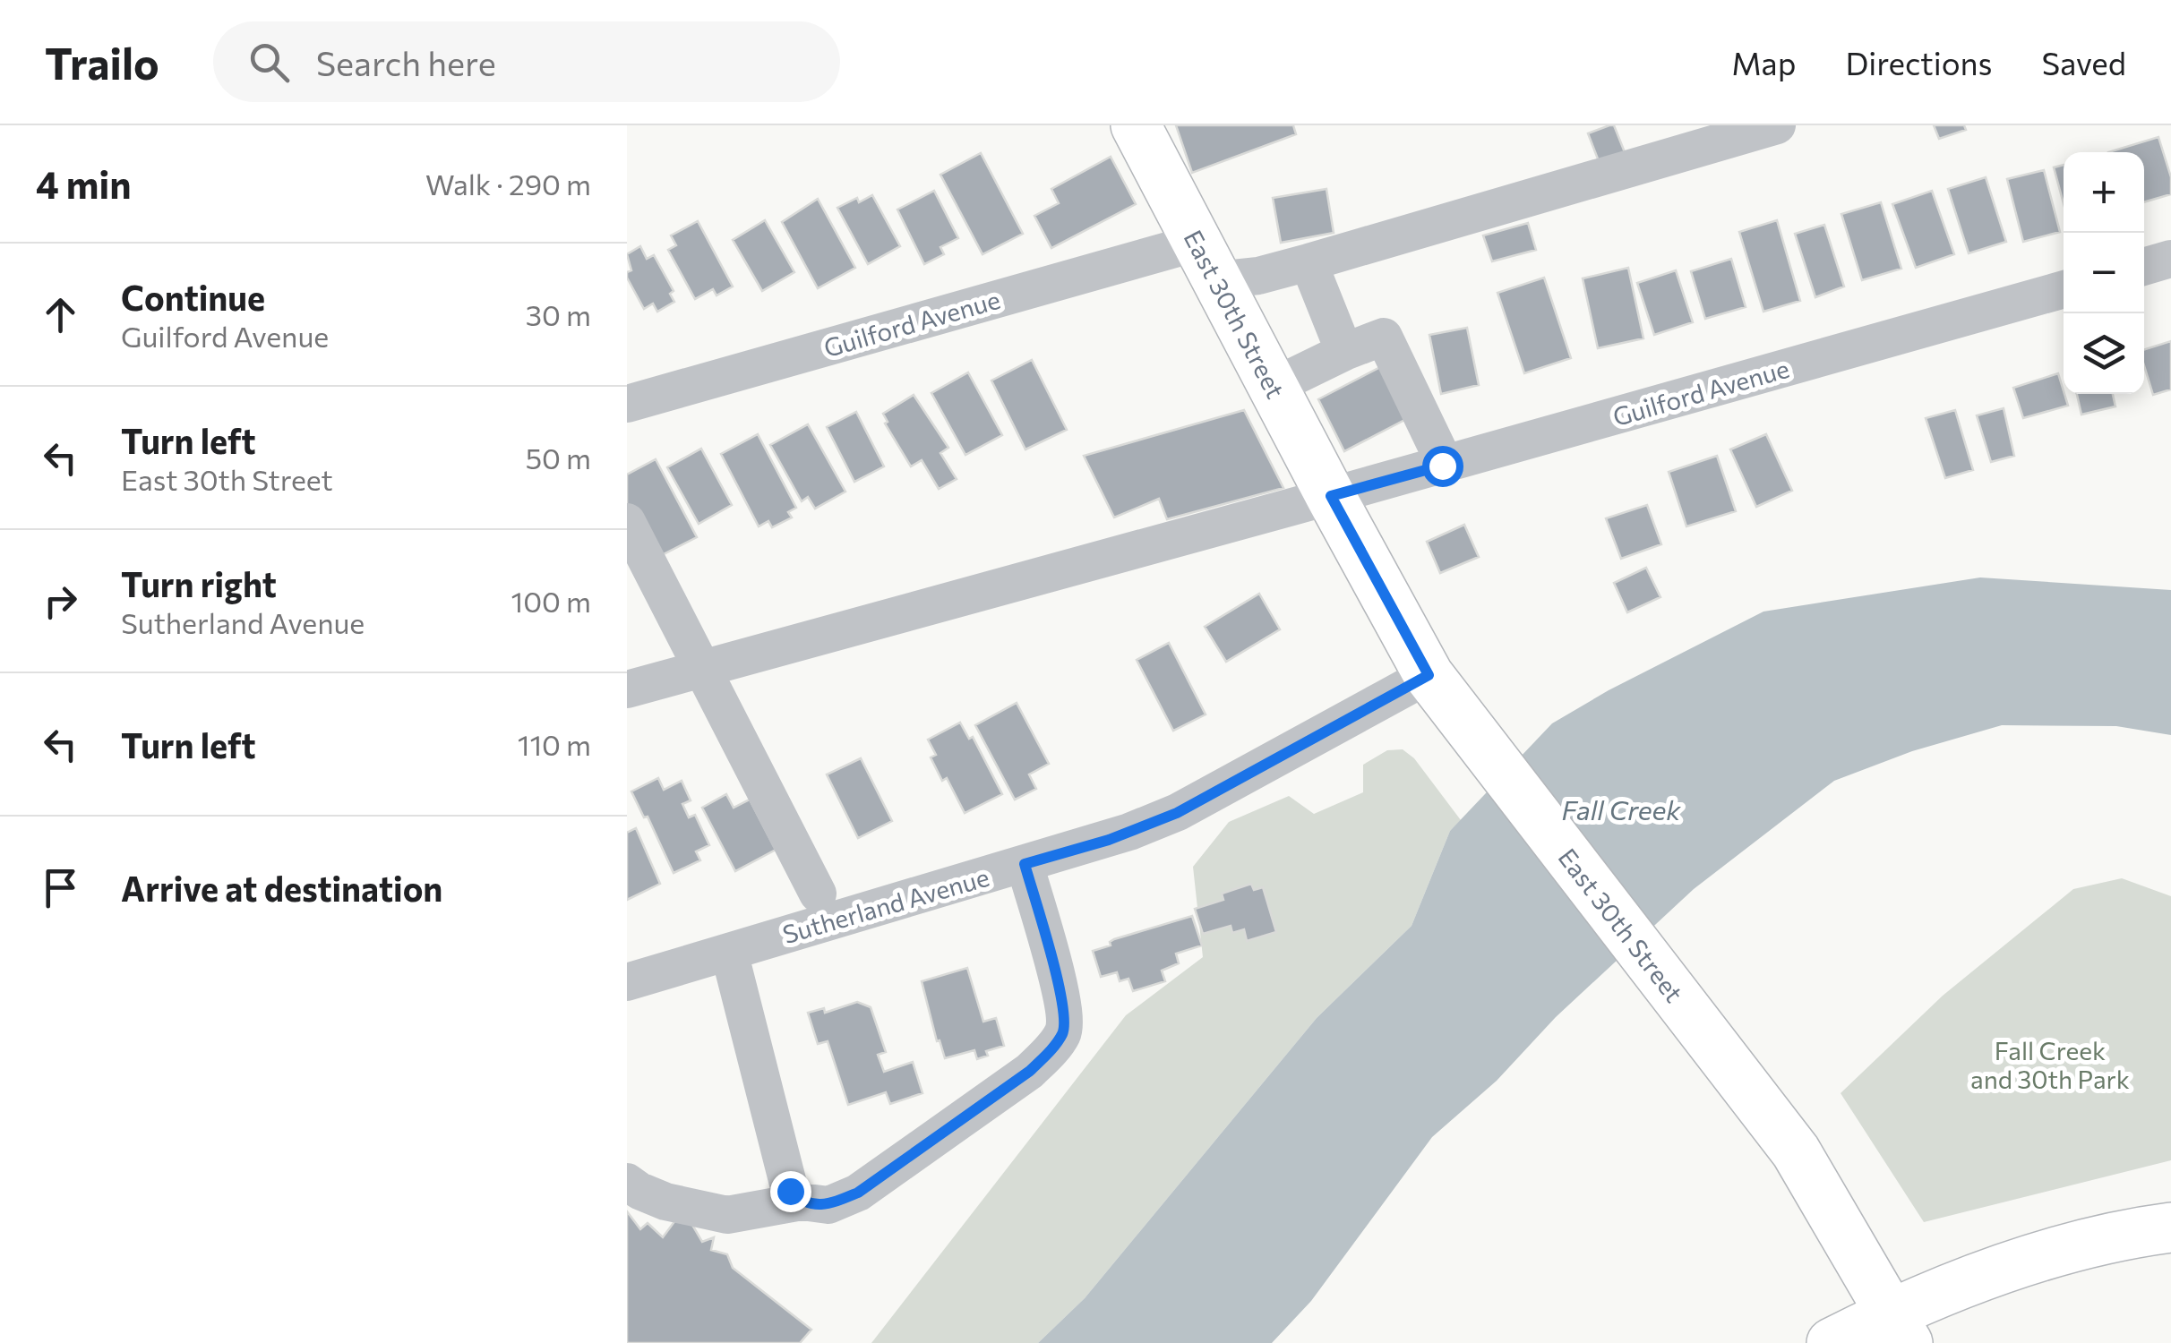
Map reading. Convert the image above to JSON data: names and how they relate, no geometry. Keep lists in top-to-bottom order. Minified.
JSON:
{"streets":{"main road":["East 30th Street"],"street":["Guilford Avenue","Sutherland Avenue"]},"crossings":[["East 30th Street","Guilford Avenue"],["East 30th Street","Sutherland Avenue"]],"water":["Fall Creek"],"parks":["Fall Creek and 30th Park"],"page":{"header":"Trailo","search":"Search here","nav":["Map","Directions","Saved"],"heading":["4 min","Walk · 290 m"],"map_buttons":["+","−"],"list":[["Continue","Guilford Avenue","30 m"],["Turn left","East 30th Street","50 m"],["Turn right","Sutherland Avenue","100 m"],["Turn left","110 m"],"Arrive at destination"]}}
